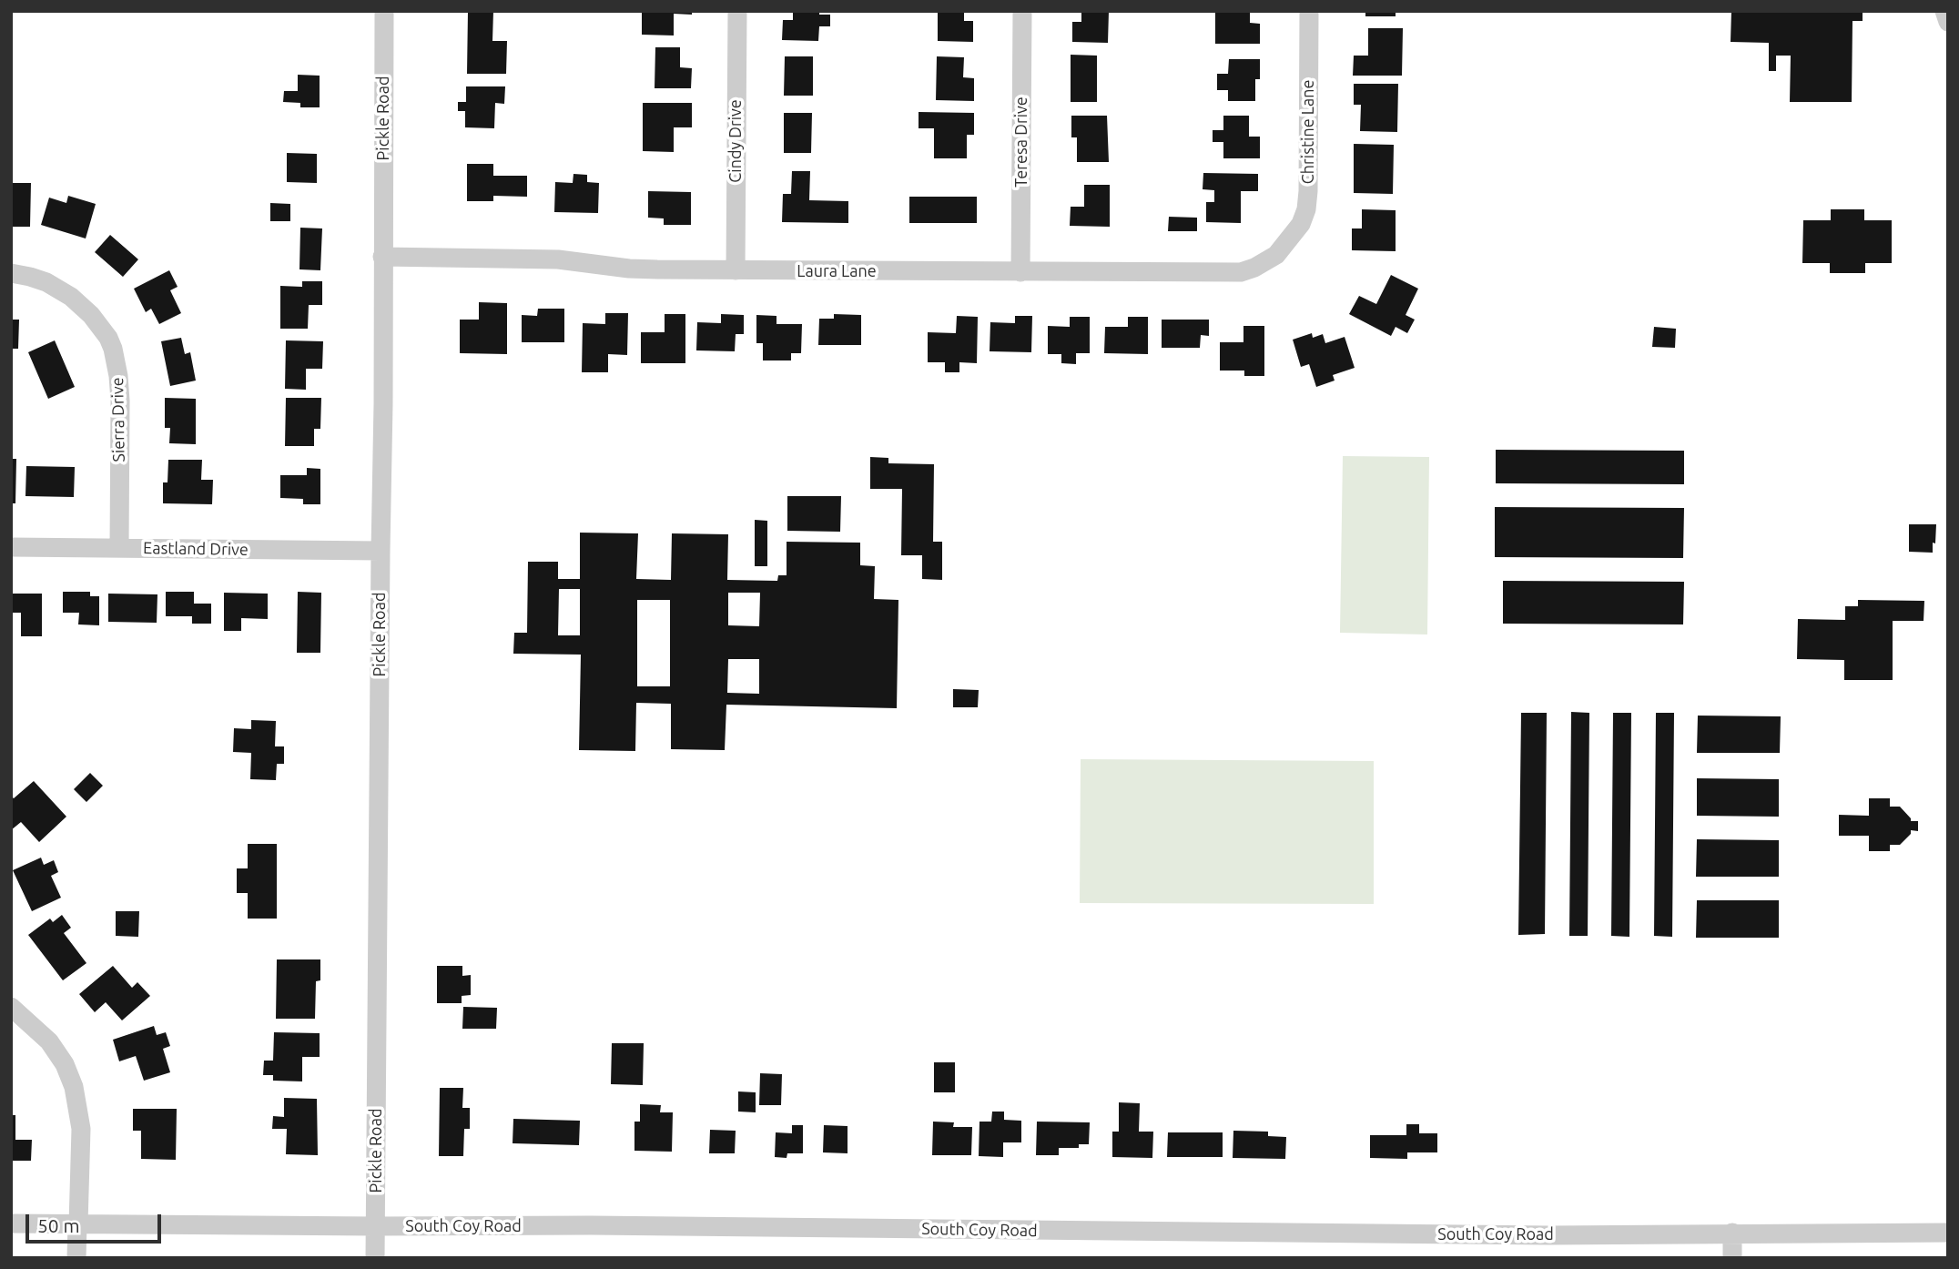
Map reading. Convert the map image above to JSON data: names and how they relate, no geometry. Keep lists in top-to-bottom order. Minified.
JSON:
{"streets":{"street":["Pickle Road","Christine Lane","Cindy Drive","Teresa Drive","Laura Lane","Sierra Drive","Eastland Drive","South Coy Road"]},"crossings":[["Pickle Road","Laura Lane"],["Pickle Road","Eastland Drive"],["Pickle Road","South Coy Road"],["Christine Lane","Laura Lane"],["Cindy Drive","Laura Lane"],["Teresa Drive","Laura Lane"],["Sierra Drive","Eastland Drive"]],"scale_bar":"50 m"}
